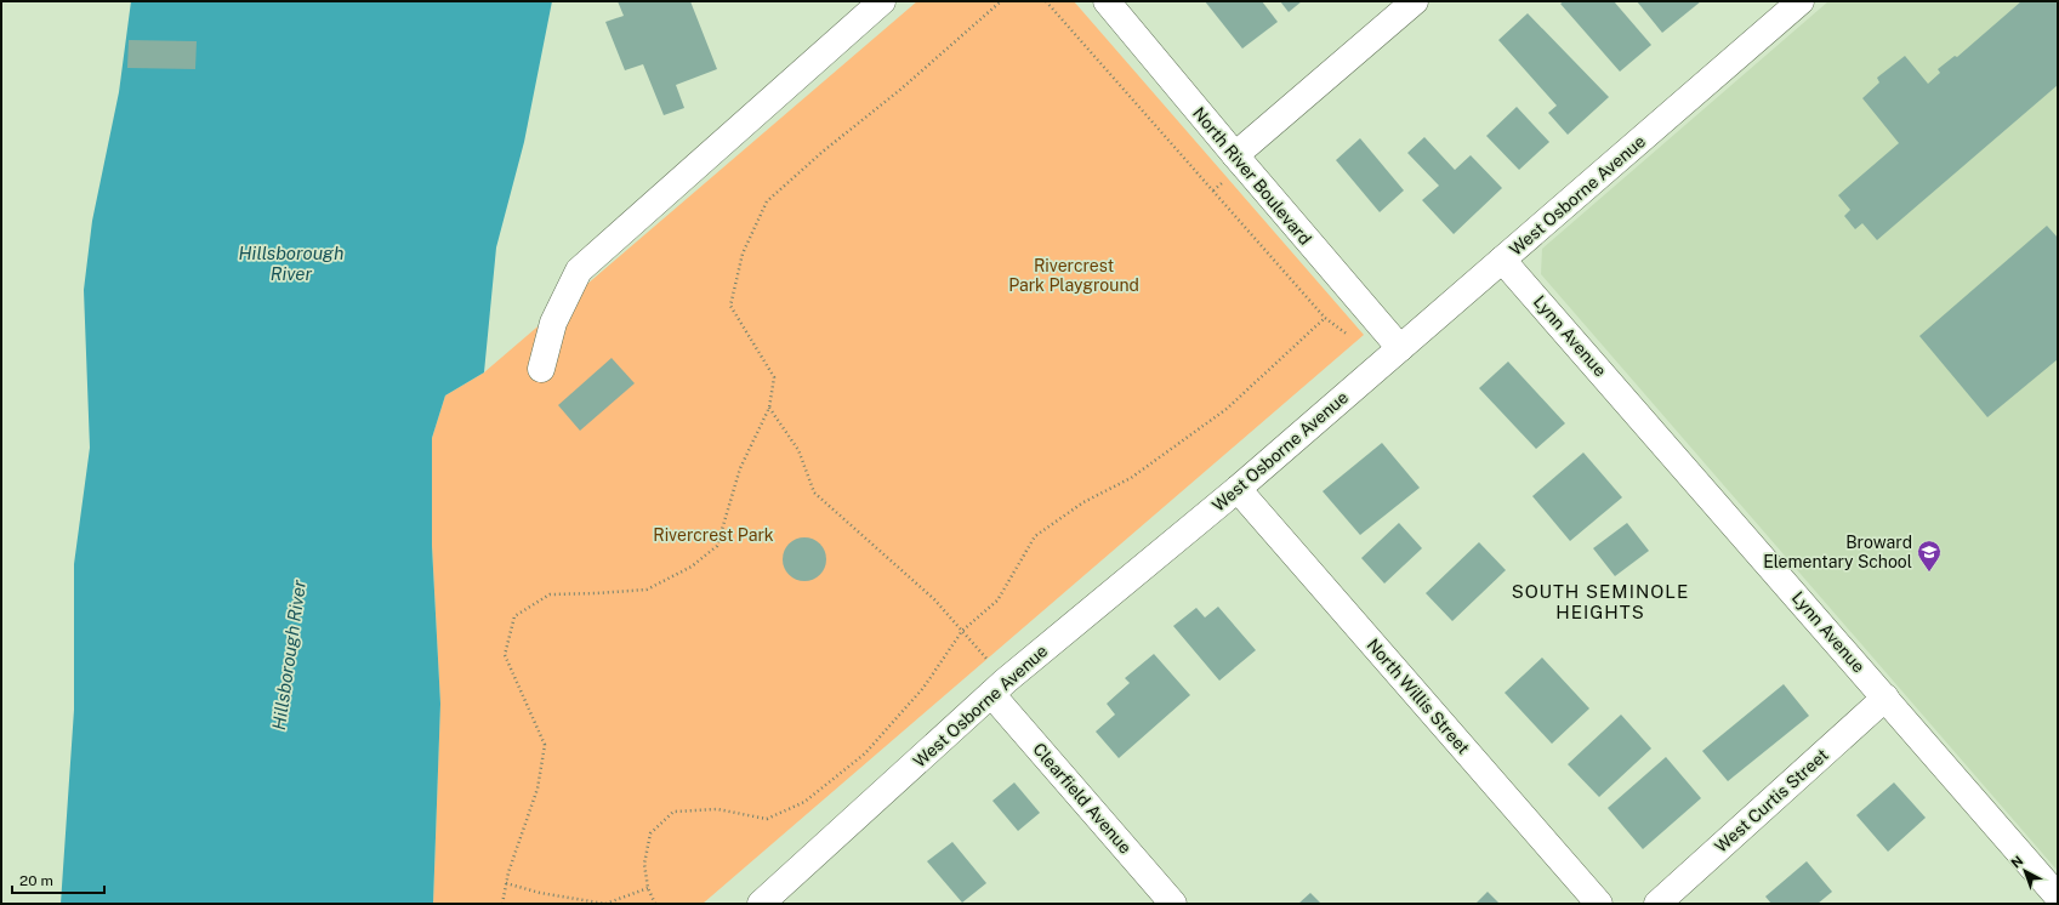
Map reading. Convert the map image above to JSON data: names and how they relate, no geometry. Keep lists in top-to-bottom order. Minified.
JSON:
{"streets":{"street":["North River Boulevard","West Osborne Avenue","Lynn Avenue","North Willis Street","Clearfield Avenue","West Curtis Street"]},"crossings":[["North River Boulevard","West Osborne Avenue"],["West Osborne Avenue","Lynn Avenue"],["West Osborne Avenue","North Willis Street"],["West Osborne Avenue","Clearfield Avenue"],["Lynn Avenue","West Curtis Street"]],"districts":["SOUTH SEMINOLE HEIGHTS"],"water":["Hillsborough River"],"parks":["Rivercrest Park Playground","Rivercrest Park"],"places":{"school or university":["Broward Elementary School"]},"scale_bar":"20 m","north":"top left"}
